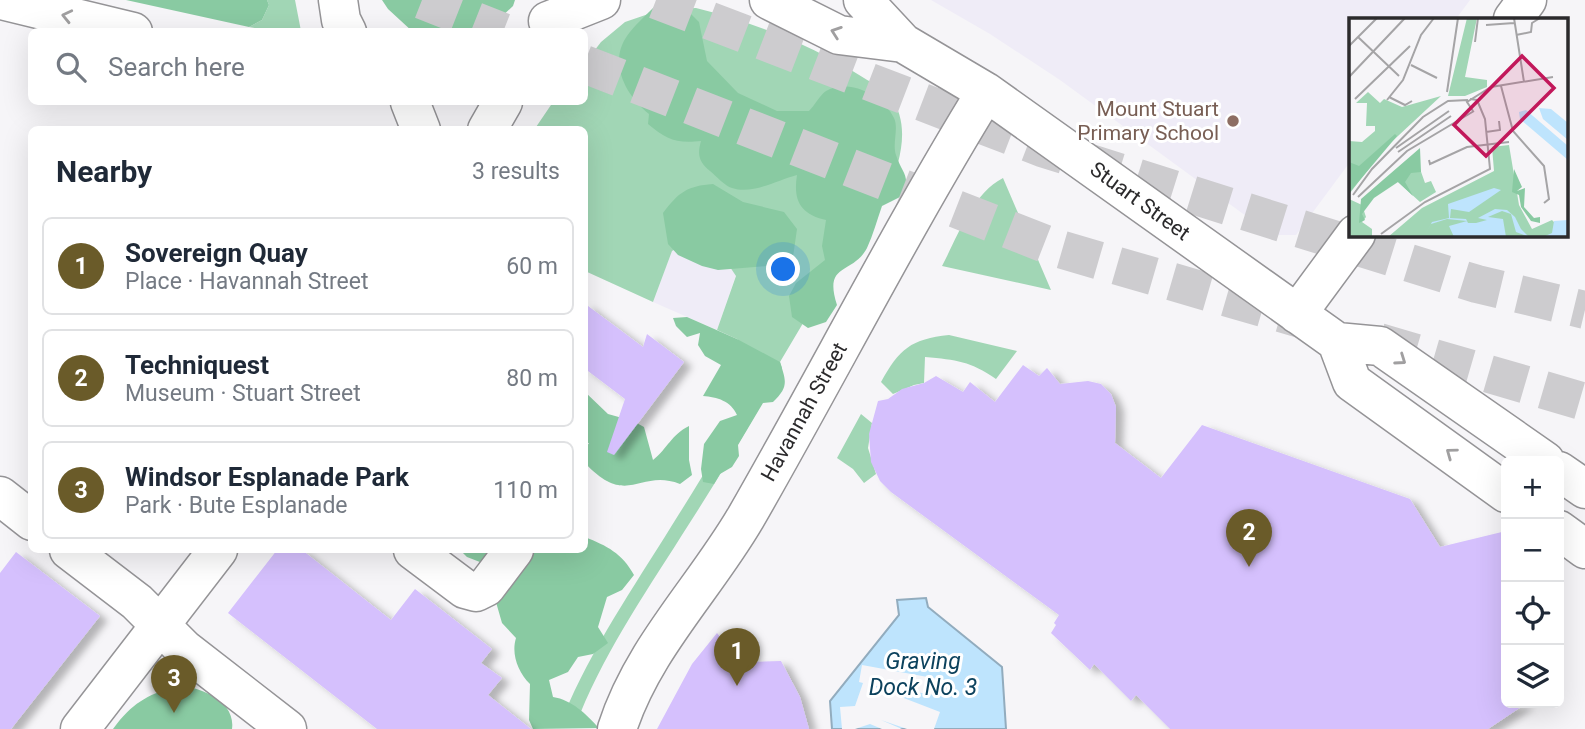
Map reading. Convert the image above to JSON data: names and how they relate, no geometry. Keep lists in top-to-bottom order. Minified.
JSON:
{"streets":{"street":["Stuart Street","Havannah Street"]},"crossings":[["Stuart Street","Havannah Street"]],"water":["Graving Dock No. 3"],"places":["Mount Stuart Primary School"],"page":{"search":"Search here","heading":["Nearby","3 results"],"list":[{"mark":"1","name":"Sovereign Quay","note":"Place · Havannah Street","value":"60 m"},{"mark":"2","name":"Techniquest","note":"Museum · Stuart Street","value":"80 m"},{"mark":"3","name":"Windsor Esplanade Park","note":"Park · Bute Esplanade","value":"110 m"}],"map_buttons":["+","−"],"pins":["2","1","3"]}}
